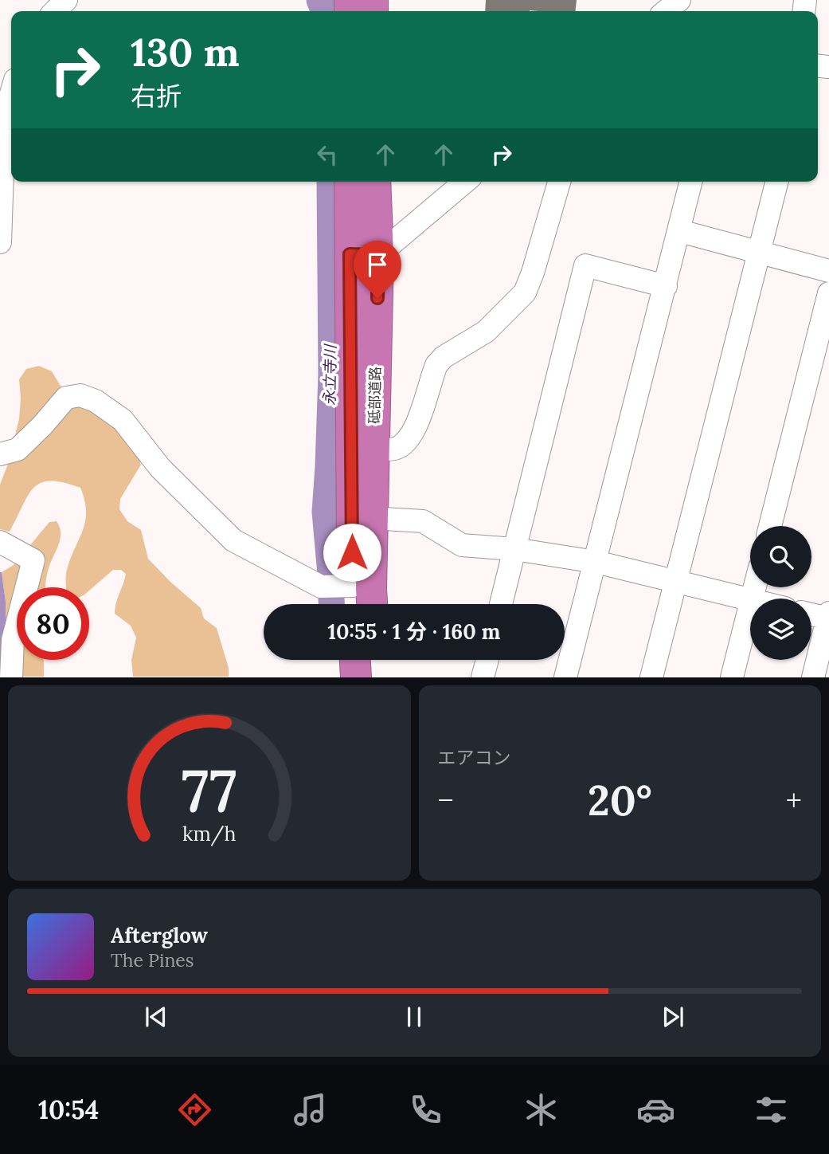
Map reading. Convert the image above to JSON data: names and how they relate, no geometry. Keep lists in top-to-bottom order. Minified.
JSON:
{"streets":{"highway":["砥部道路"]},"water":["永立寺川"],"page":{"turn":["130 m","右折"],"limit":"80","trip":"10:55 · 1 分 · 160 m","tile":"エアコン","heat":["−","20°","+"],"song":["Afterglow","The Pines"],"tabs":"10:54","gauge":["77","km/h"]}}
